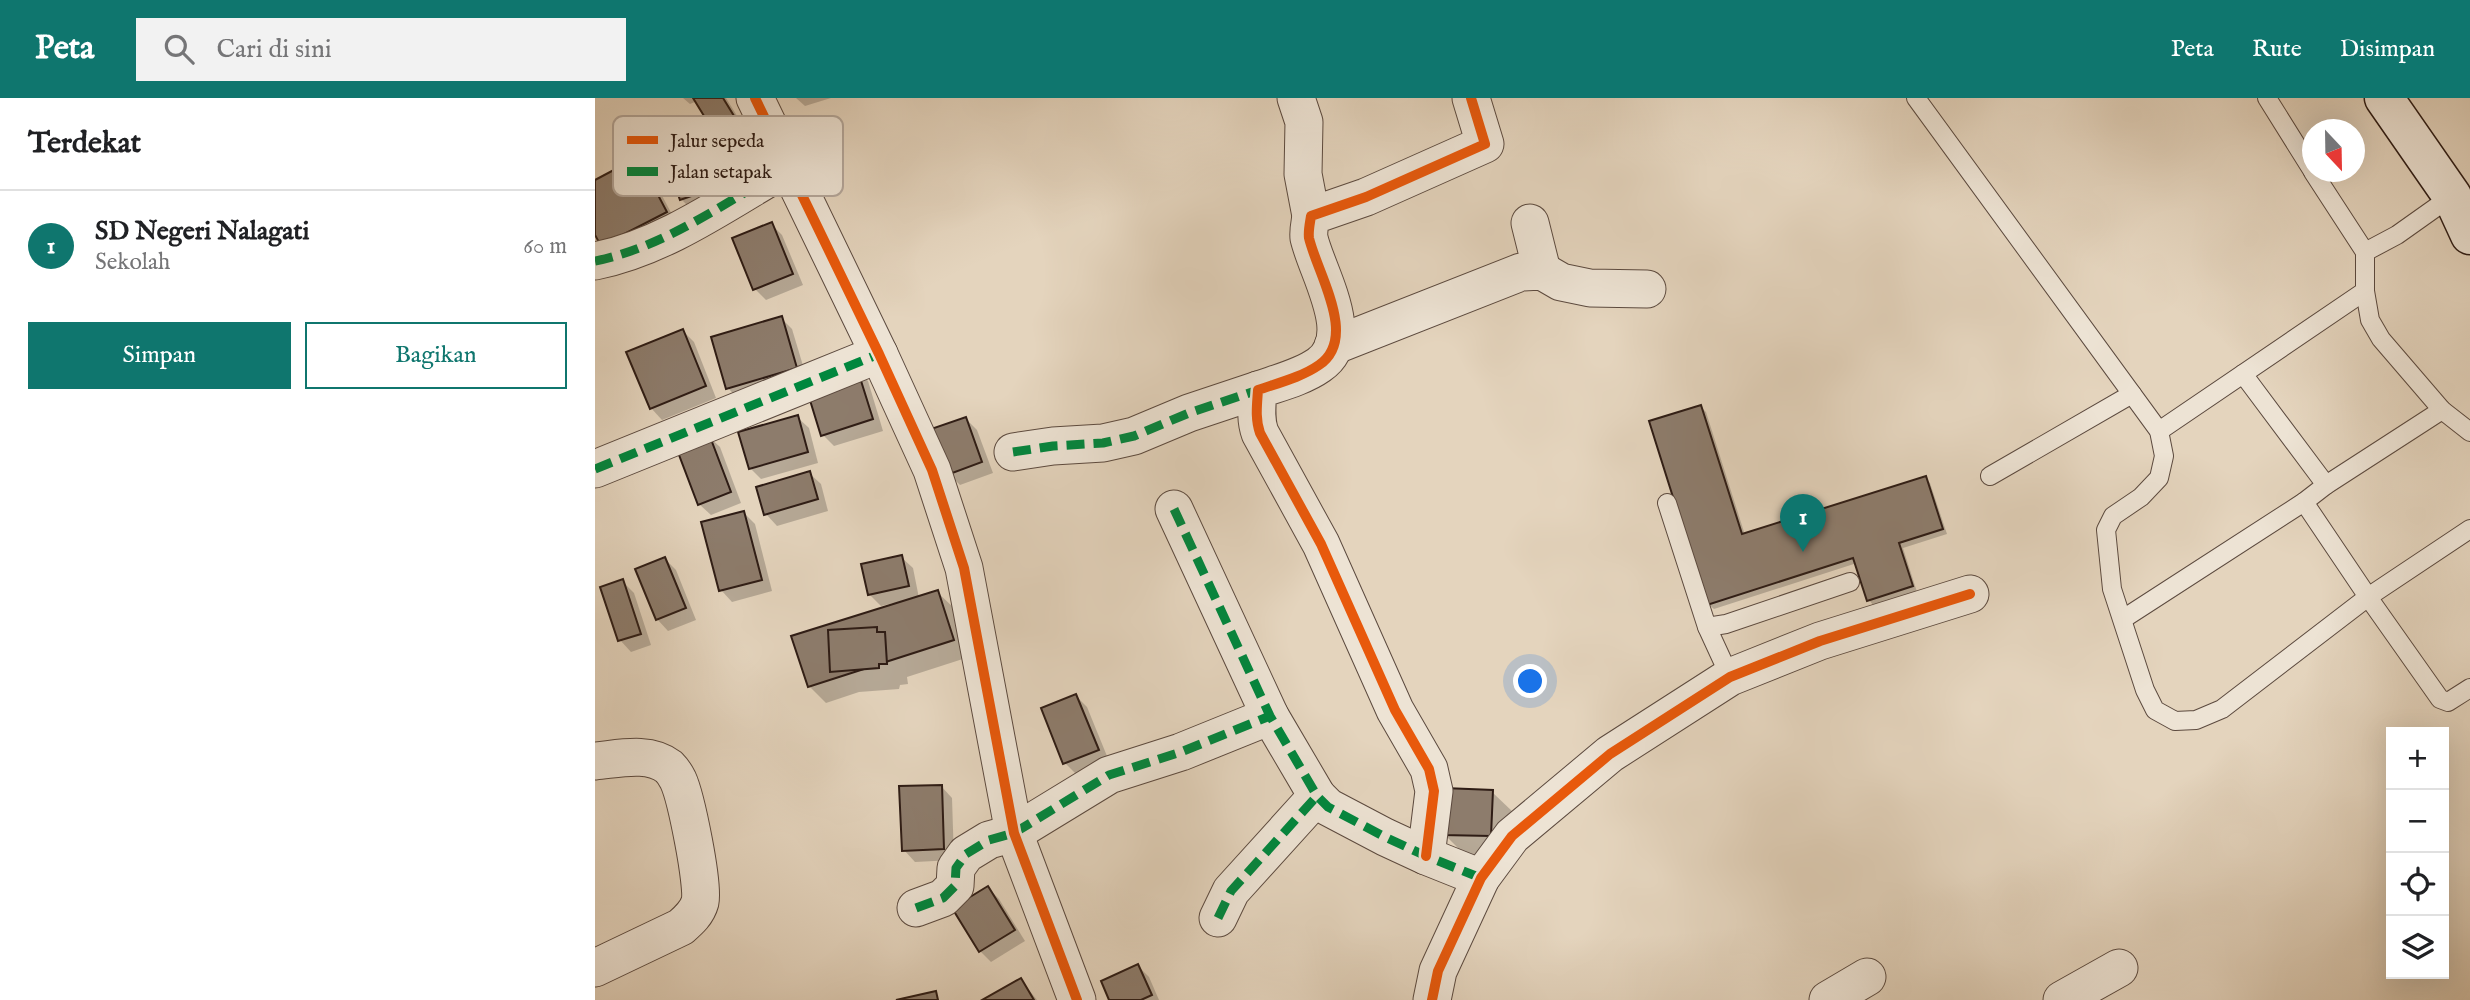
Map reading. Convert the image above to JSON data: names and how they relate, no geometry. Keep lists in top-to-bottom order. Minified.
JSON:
{"legend":["Jalur sepeda","Jalan setapak"],"north":"bottom","page":{"header":"Peta","search":"Cari di sini","nav":["Peta","Rute","Disimpan"],"heading":"Terdekat","list":[{"mark":"1","name":"SD Negeri Nalagati","note":"Sekolah","value":"60 m"}],"buttons":["Simpan","Bagikan"],"pins":"1","map_buttons":["+","−"]}}
